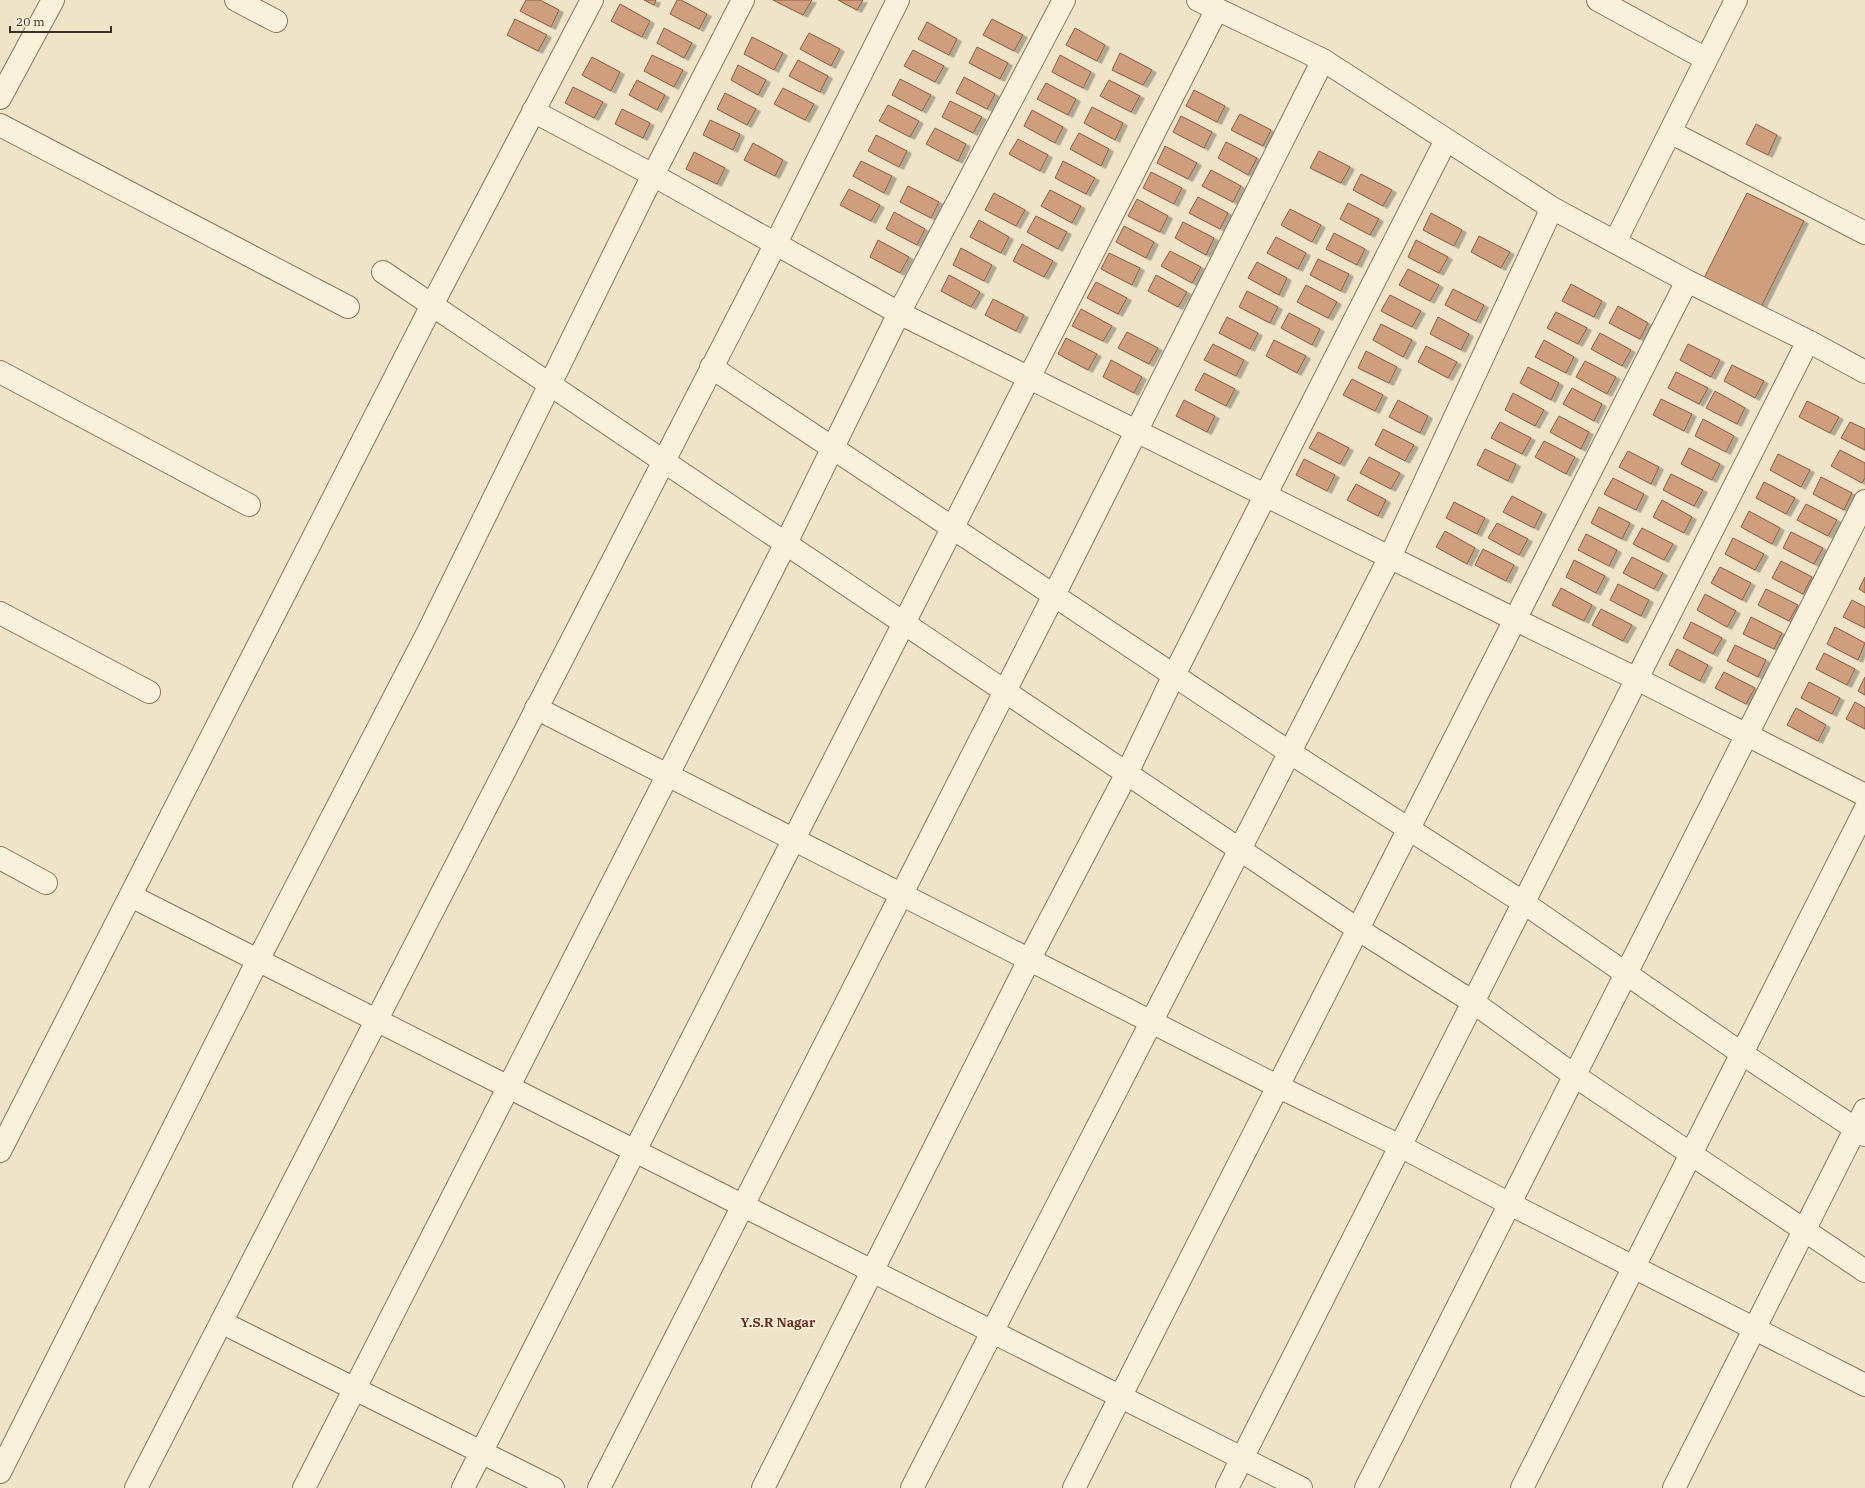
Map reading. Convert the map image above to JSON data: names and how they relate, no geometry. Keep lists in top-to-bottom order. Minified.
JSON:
{"districts":["Y.S.R Nagar"],"scale_bar":"20 m"}
